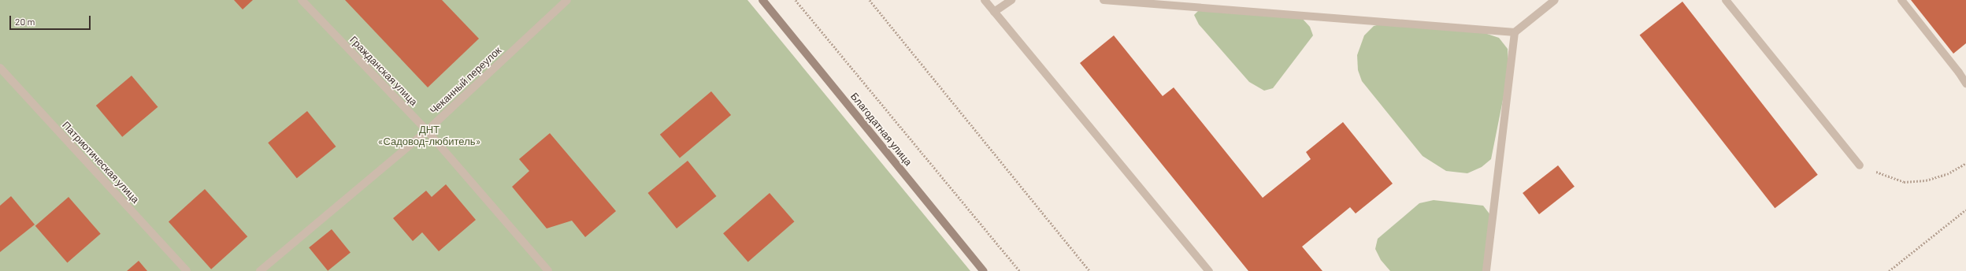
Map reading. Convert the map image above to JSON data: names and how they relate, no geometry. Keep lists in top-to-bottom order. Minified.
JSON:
{"streets":{"street":["Гражданская улица","Чеканный переулок","Благодатная улица","Патриотическая улица"]},"crossings":[["Гражданская улица","Чеканный переулок"]],"parks":["ДНТ «Садовод-любитель»"],"scale_bar":"20 m"}
